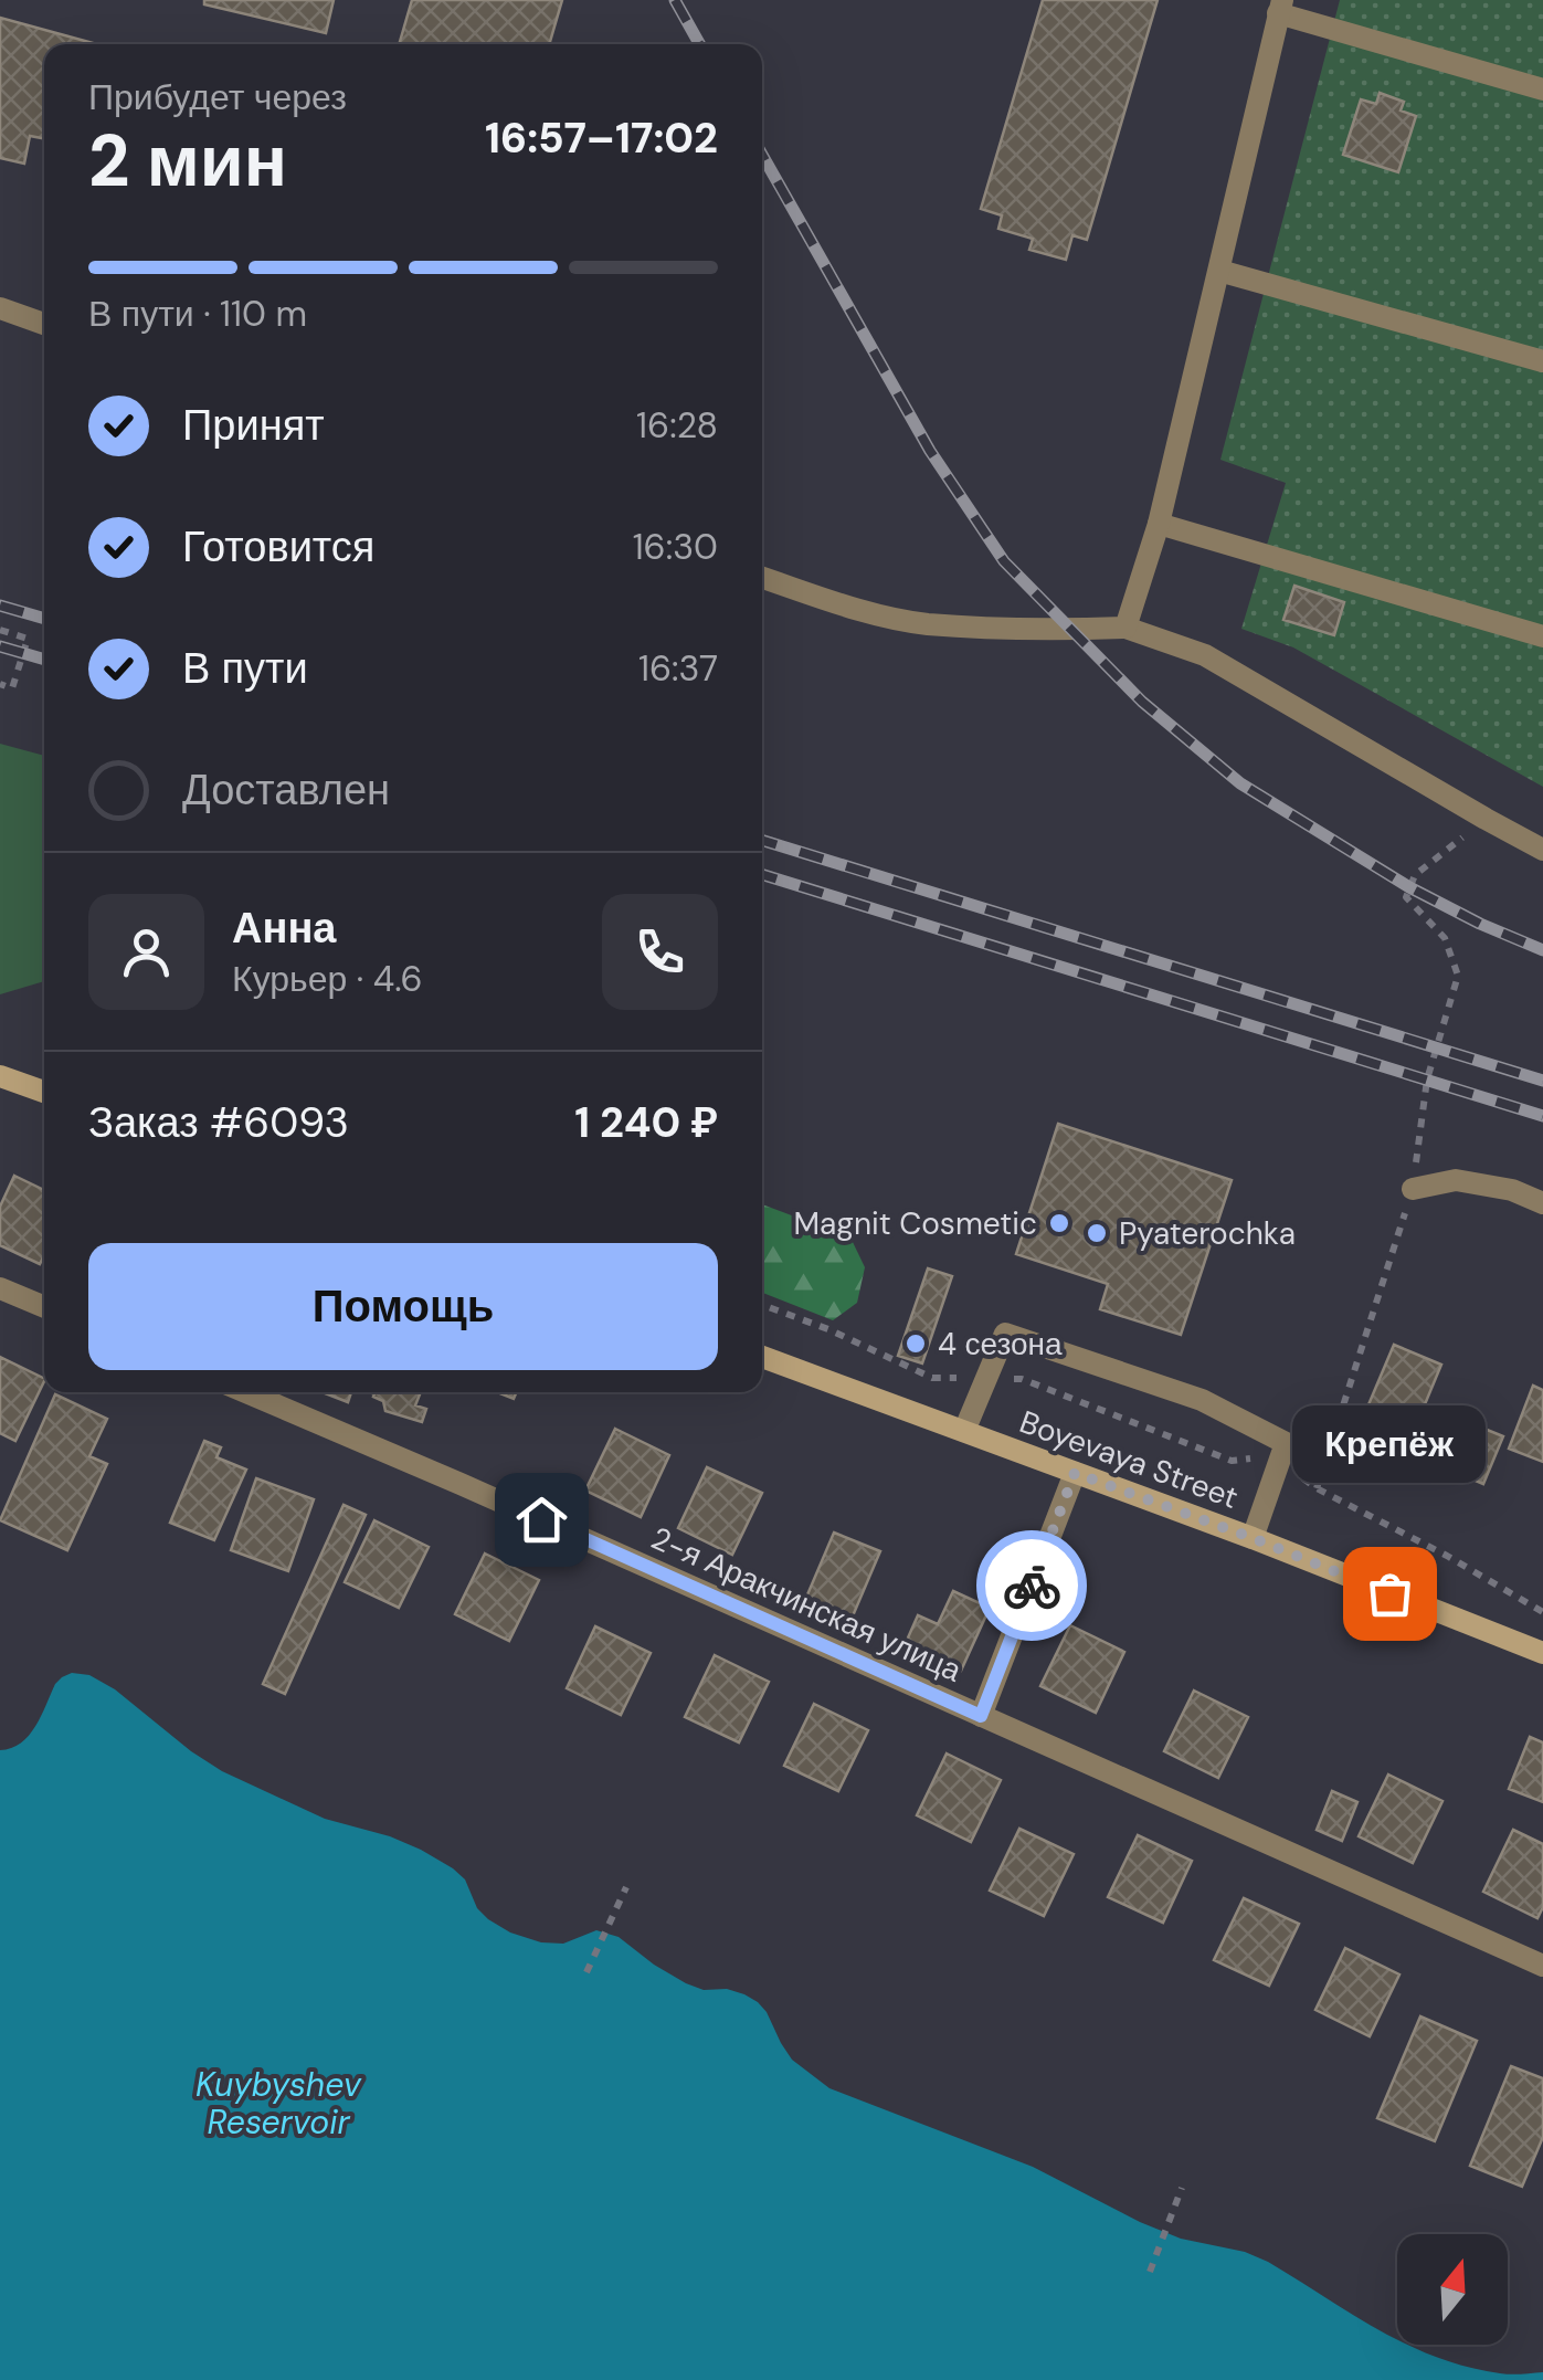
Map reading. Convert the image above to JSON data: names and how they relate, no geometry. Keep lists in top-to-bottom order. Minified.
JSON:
{"streets":{"main road":["Boyevaya Street"],"street":["2-я Аракчинская улица"]},"water":["Kuybyshev Reservoir"],"places":["Magnit Cosmetic","Pyaterochka","4 сезона","Крепёж"],"north":"top","page":{"heading":["2 мин","Прибудет через","16:57–17:02"],"panel":["Анна","Курьер · 4.6","Заказ #6093","1 240 ₽"],"bar":"В пути · 110 m","list":[["Принят","16:28"],["Готовится","16:30"],["В пути","16:37"],"Доставлен"],"buttons":"Помощь","bubble":"Крепёж"}}
